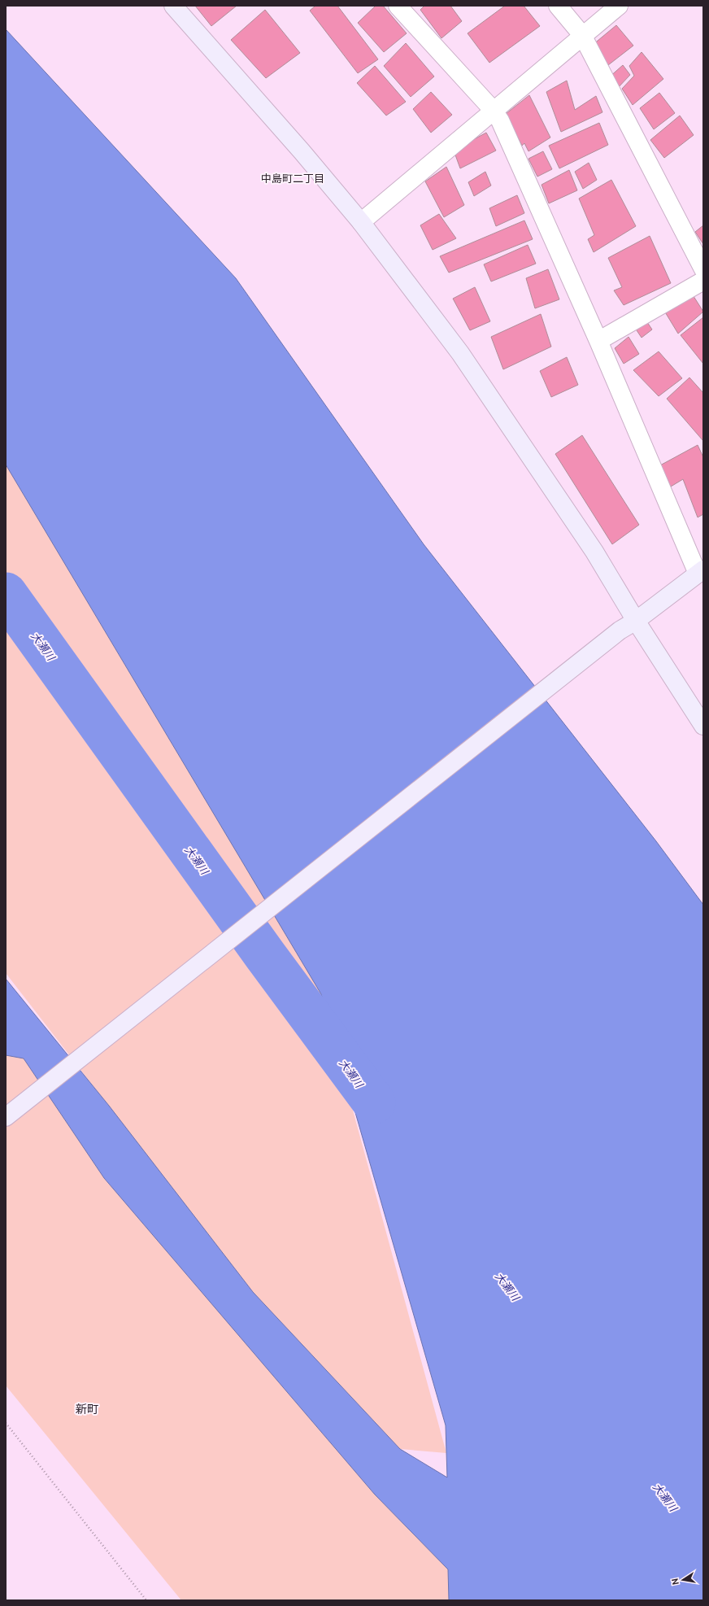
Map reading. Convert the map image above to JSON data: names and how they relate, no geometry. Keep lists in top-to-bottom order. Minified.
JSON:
{"districts":["中島町二丁目","新町"],"water":["大瀬川"],"north":"left"}
